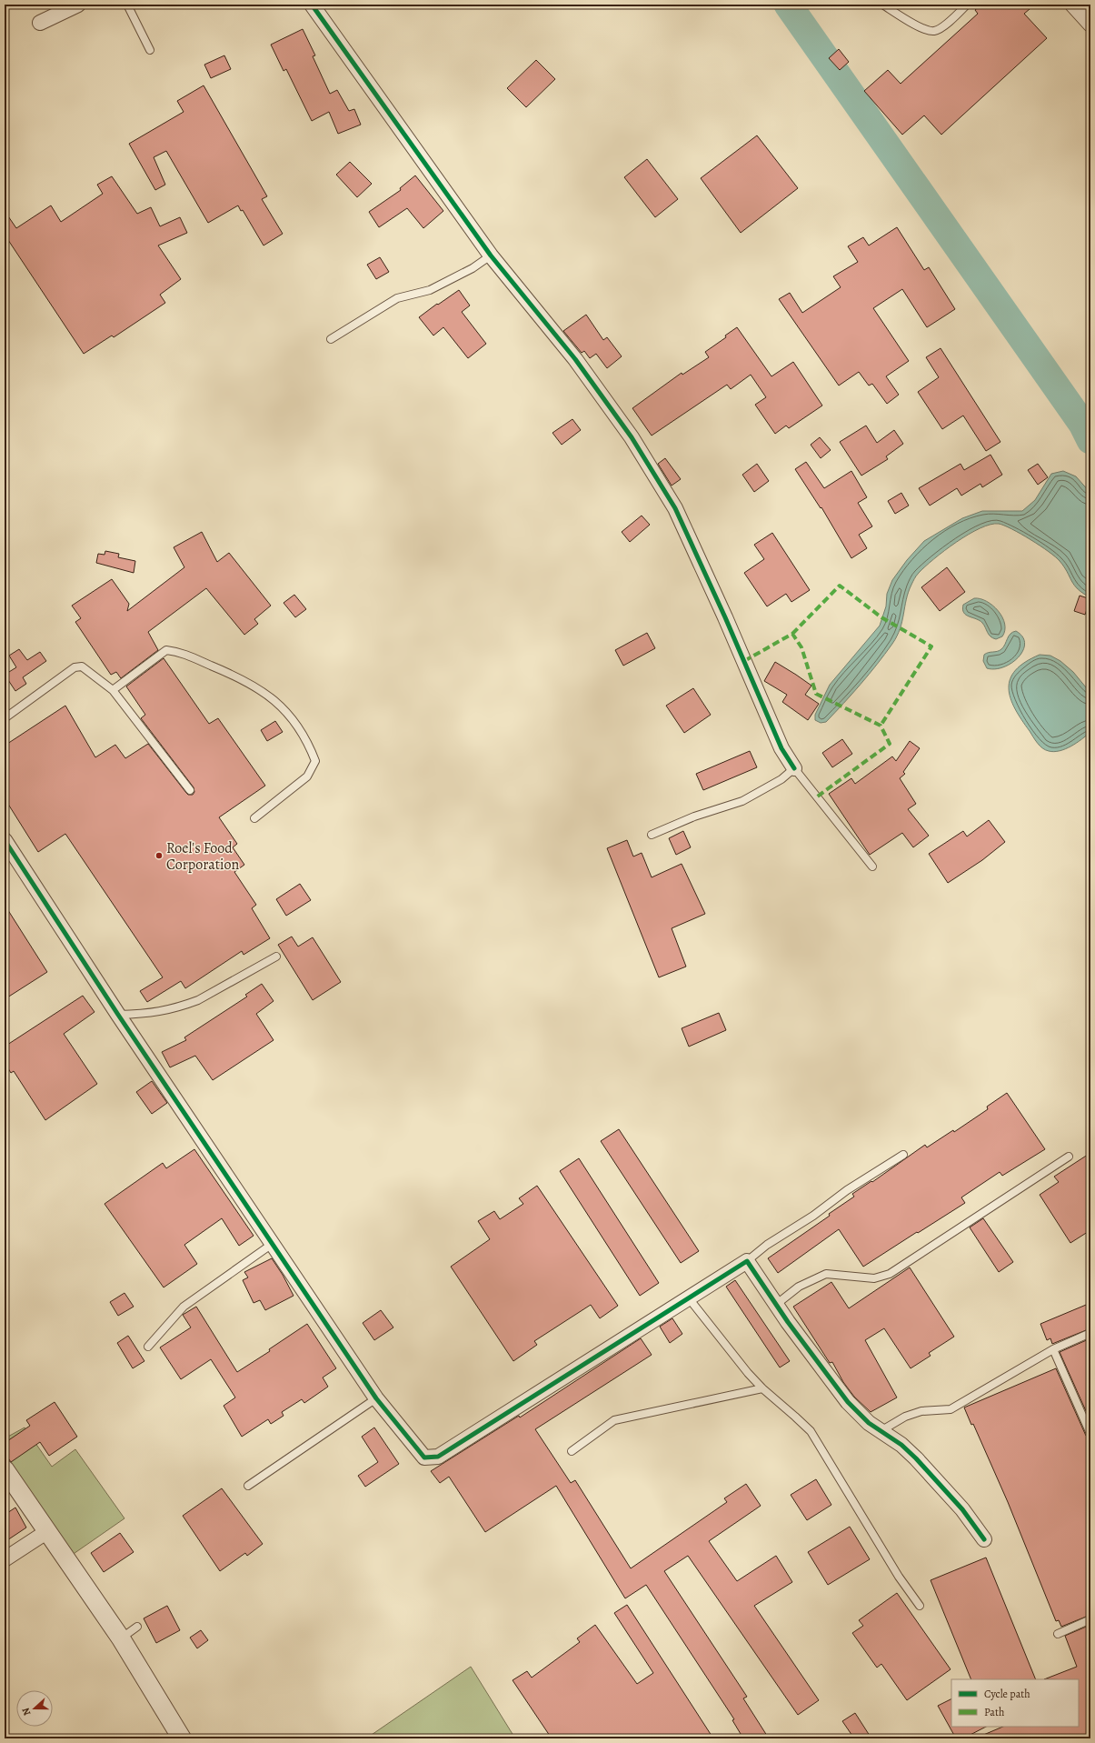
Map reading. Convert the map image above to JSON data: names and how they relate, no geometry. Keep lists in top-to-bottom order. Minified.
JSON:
{"places":["Roel's Food Corporation"],"legend":["Cycle path","Path"],"north":"left"}
